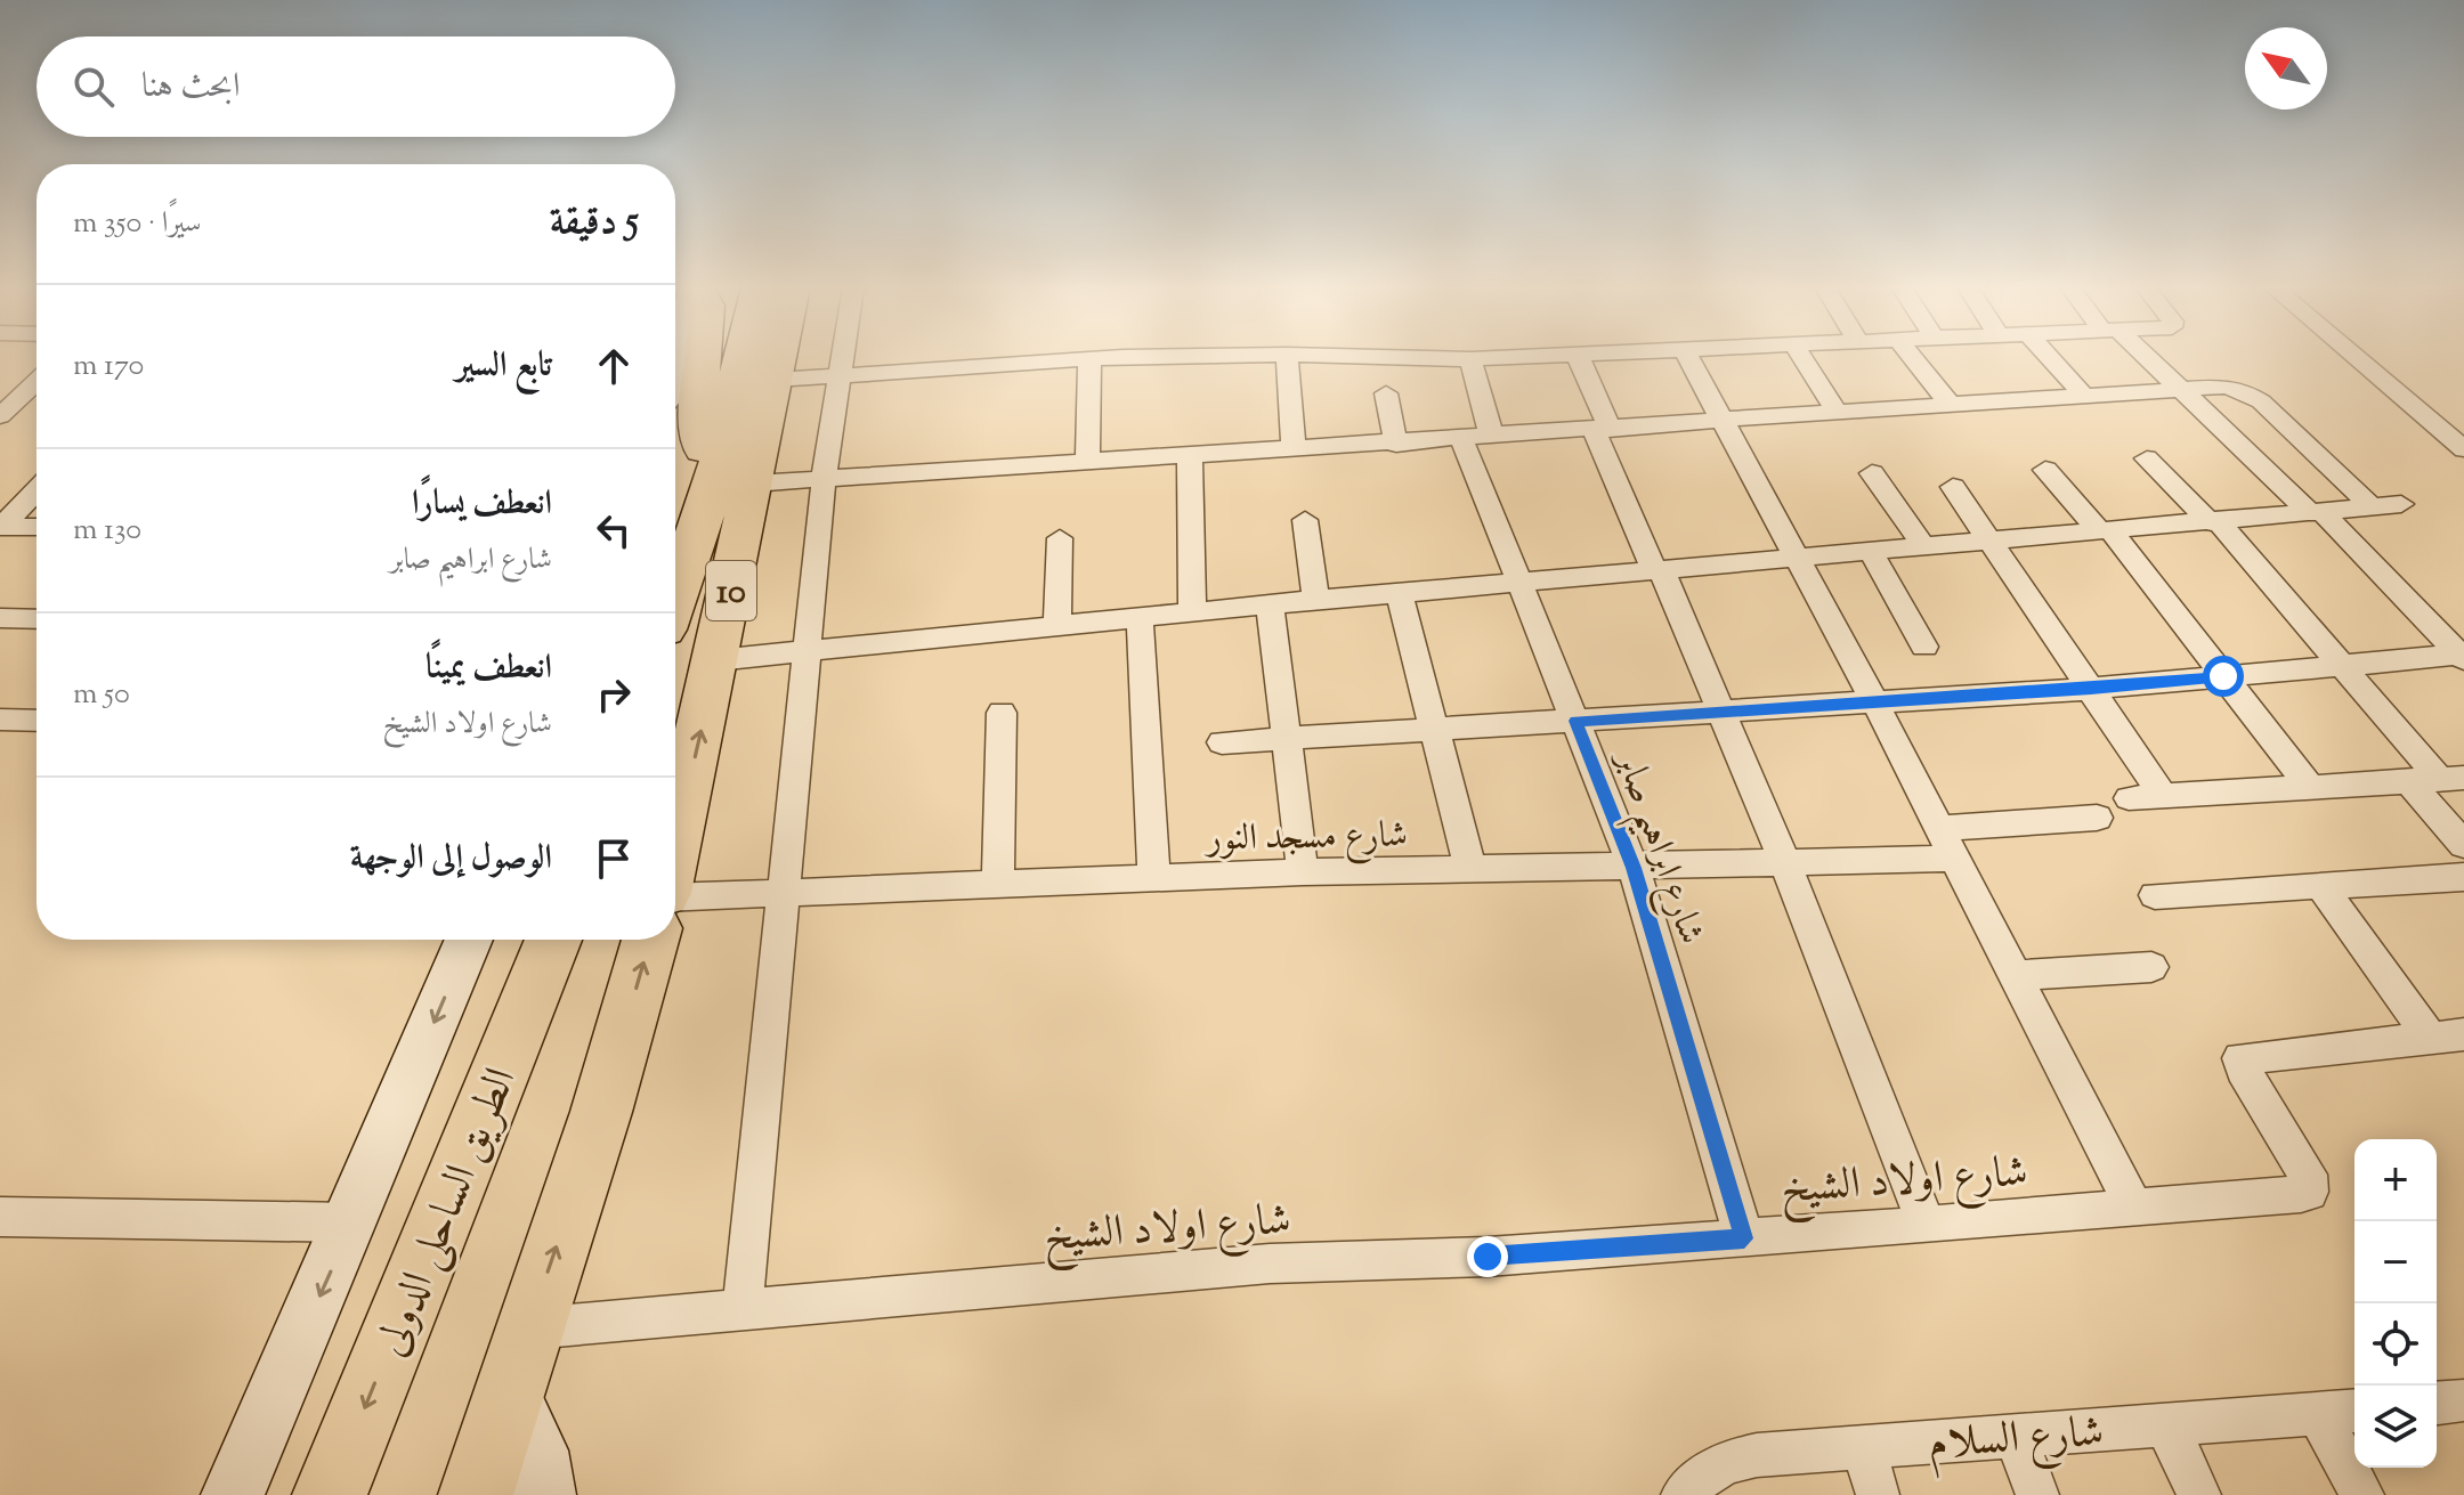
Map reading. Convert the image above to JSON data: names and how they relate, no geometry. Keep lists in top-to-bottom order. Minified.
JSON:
{"streets":{"highway":["10","الطريق الساحلى الدولى"],"street":["شارع مسجد النور","شارع ابراهيم صابر","شارع اولاد الشيخ","شارع السلام"]},"crossings":[["شارع مسجد النور","شارع ابراهيم صابر"],["شارع ابراهيم صابر","شارع اولاد الشيخ"]],"north":"top left","page":{"search":"ابحث هنا","heading":["5 دقيقة","سيرًا · 350 m"],"list":[["تابع السير","170 m"],["انعطف يسارًا","شارع ابراهيم صابر","130 m"],["انعطف يمينًا","شارع اولاد الشيخ","50 m"],"الوصول إلى الوجهة"],"map_buttons":["+","−"]}}
